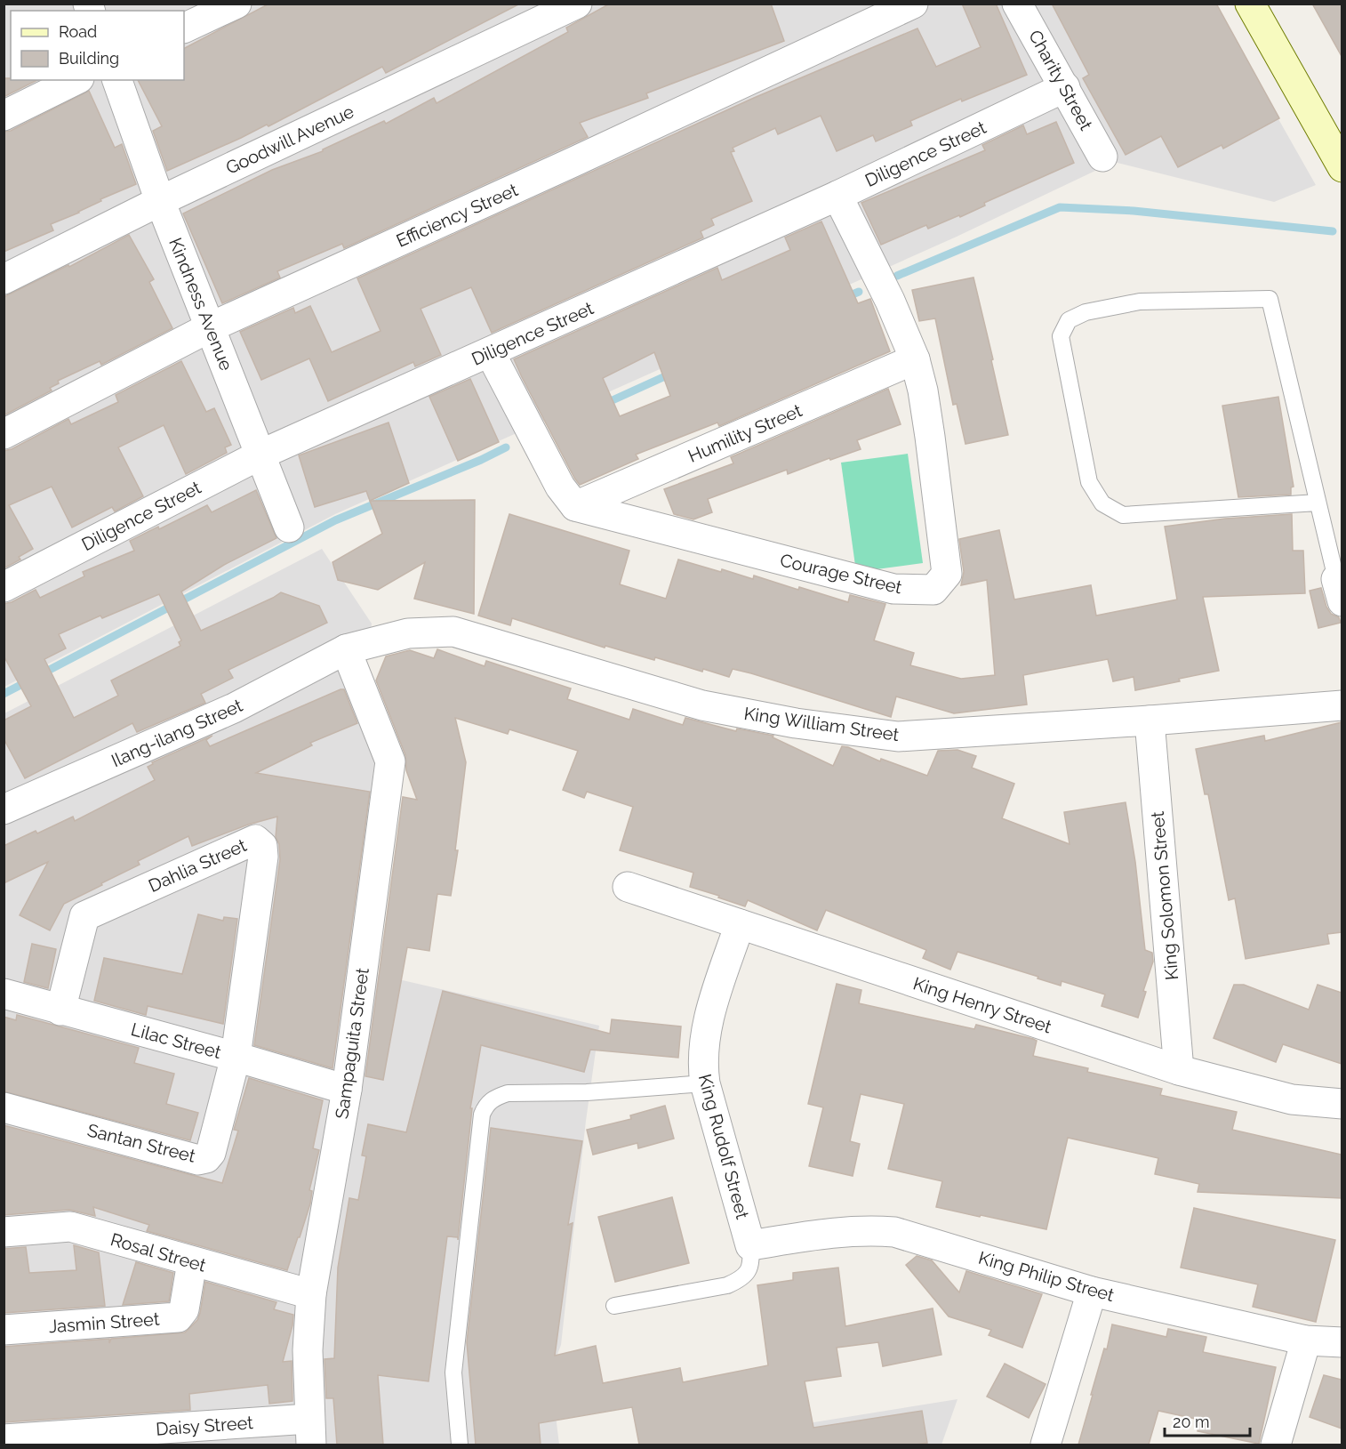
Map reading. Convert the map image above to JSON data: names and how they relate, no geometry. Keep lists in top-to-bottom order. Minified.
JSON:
{"streets":{"street":["Charity Street","Goodwill Avenue","Diligence Street","Efficiency Street","Kindness Avenue","Humility Street","Courage Street","King William Street","Ilang-ilang Street","Dahlia Street","King Solomon Street","King Henry Street","Lilac Street","Sampaguita Street","Santan Street","King Rudolf Street","Rosal Street","King Philip Street","Jasmin Street","Daisy Street"]},"crossings":[["Charity Street","Diligence Street"],["Goodwill Avenue","Kindness Avenue"],["Diligence Street","Kindness Avenue"],["Diligence Street","Courage Street"],["Efficiency Street","Kindness Avenue"],["Humility Street","Courage Street"],["King William Street","Ilang-ilang Street"],["King William Street","King Solomon Street"],["King William Street","Sampaguita Street"],["Ilang-ilang Street","Sampaguita Street"],["Dahlia Street","Lilac Street"],["Dahlia Street","Santan Street"],["King Solomon Street","King Henry Street"],["King Henry Street","King Rudolf Street"],["Lilac Street","Sampaguita Street"],["Lilac Street","Santan Street"],["Sampaguita Street","Rosal Street"],["Sampaguita Street","Daisy Street"],["King Rudolf Street","King Philip Street"],["Rosal Street","Jasmin Street"]],"legend":["Road","Building"],"scale_bar":"20 m"}
